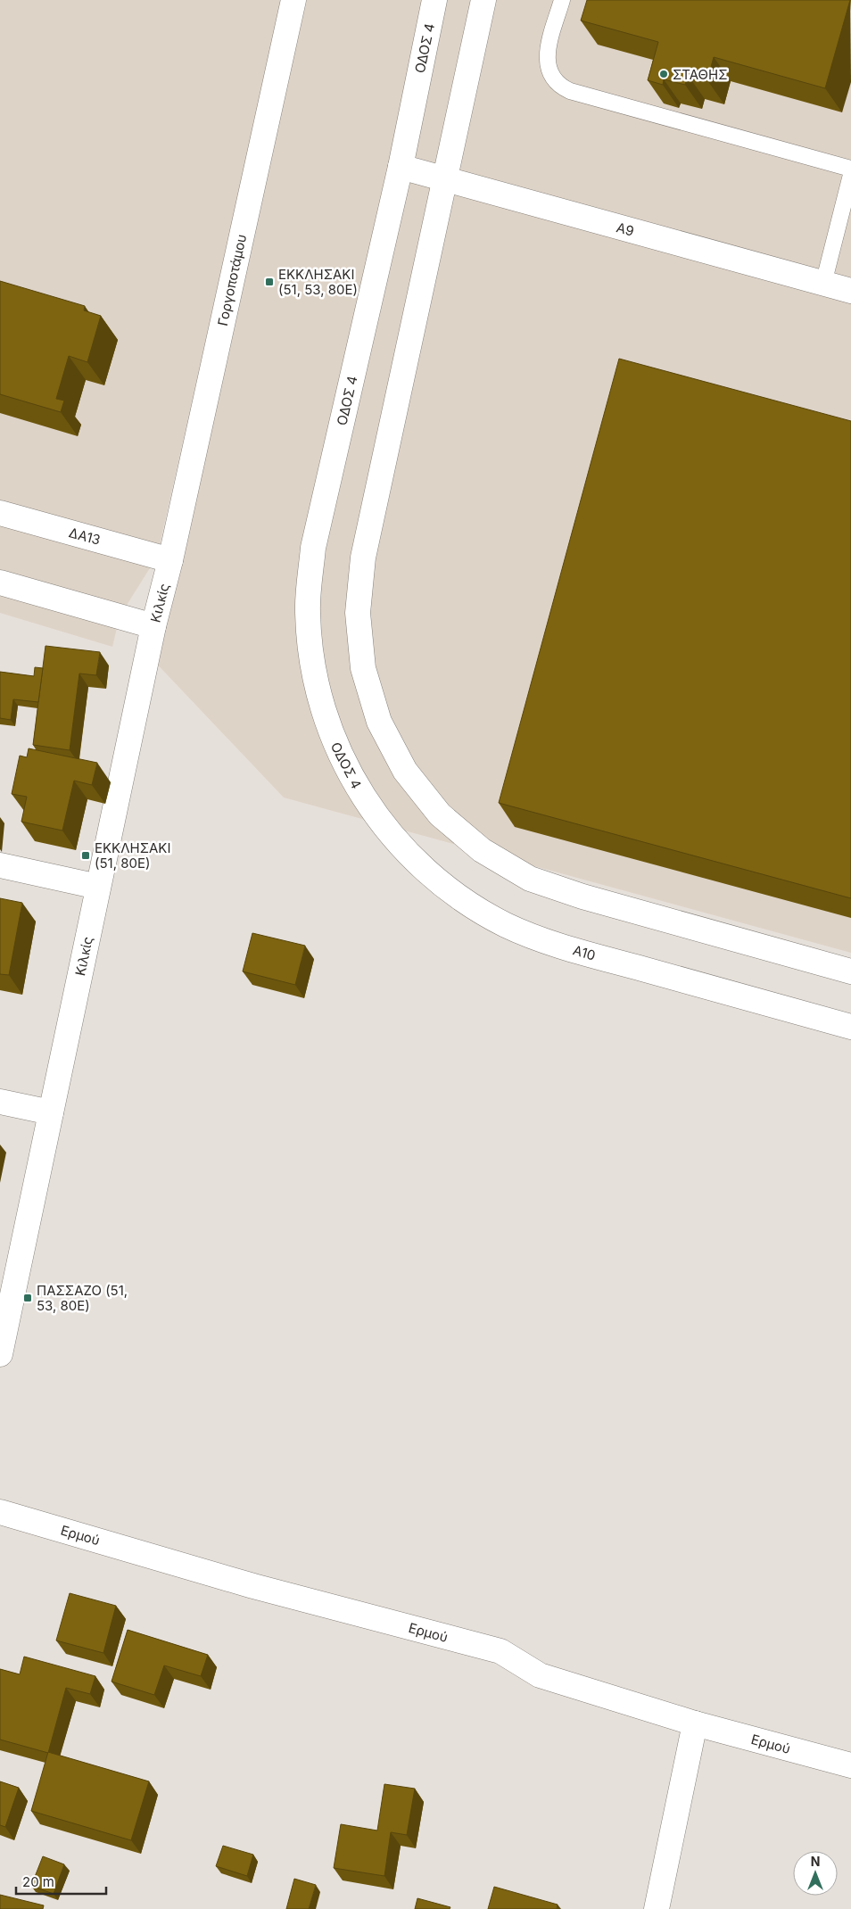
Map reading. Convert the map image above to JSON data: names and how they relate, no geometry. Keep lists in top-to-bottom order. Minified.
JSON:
{"streets":{"street":["ΟΔΟΣ 4","Α9","Γοργοποτάμου","ΔΑ13","Κιλκίς","Α10","Ερμού"]},"crossings":[["ΟΔΟΣ 4","Α9"],["ΟΔΟΣ 4","Α10"],["Γοργοποτάμου","ΔΑ13"],["Γοργοποτάμου","Κιλκίς"],["ΔΑ13","Κιλκίς"]],"places":{"other":["ΣΤΑΘΗΣ"],"transit":["ΕΚΚΛΗΣΑΚΙ (51, 53, 80Ε)","ΕΚΚΛΗΣΑΚΙ (51, 80Ε)","ΠΑΣΣΑΖΟ (51, 53, 80Ε)"]},"scale_bar":"20 m","north":"top"}
